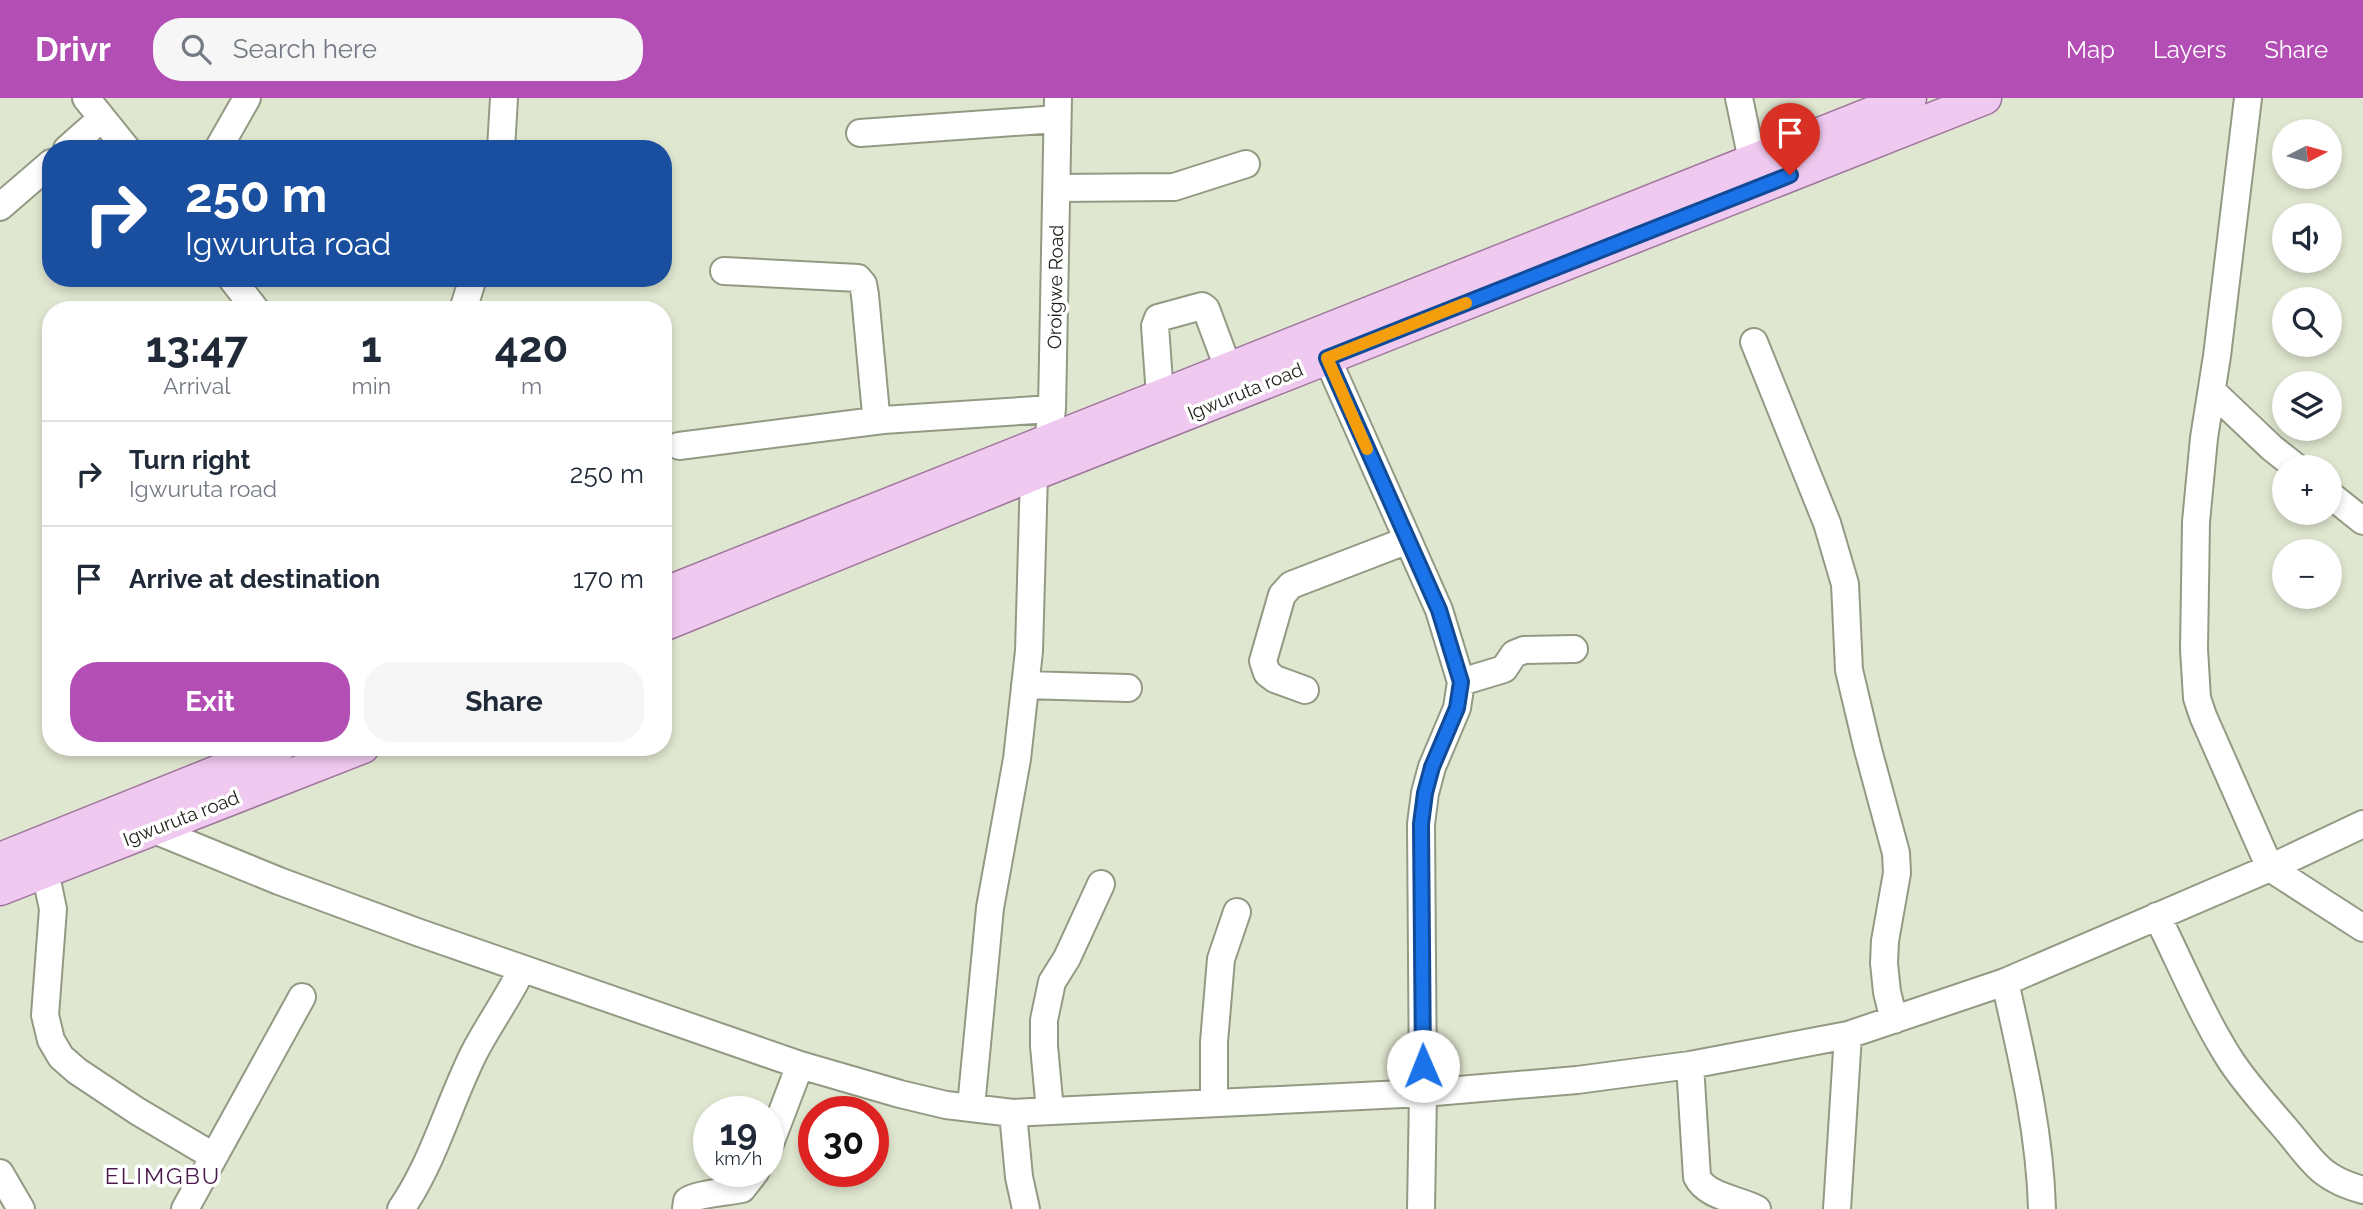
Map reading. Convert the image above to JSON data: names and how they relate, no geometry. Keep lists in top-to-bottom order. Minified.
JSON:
{"streets":{"main road":["Igwuruta road"],"street":["Oroigwe Road"]},"crossings":[["Oroigwe Road","Igwuruta road"]],"districts":["ELIMGBU"],"north":"right","page":{"header":"Drivr","search":"Search here","nav":["Map","Layers","Share"],"map_buttons":["+","−"],"turn":["250 m","Igwuruta road"],"eta":["13:47","Arrival","1","min","420","m"],"list":[{"name":"Turn right","note":"Igwuruta road","value":"250 m"},{"name":"Arrive at destination","value":"170 m"}],"buttons":["Exit","Share"],"speed":"19 km/h","limit":"30"}}
